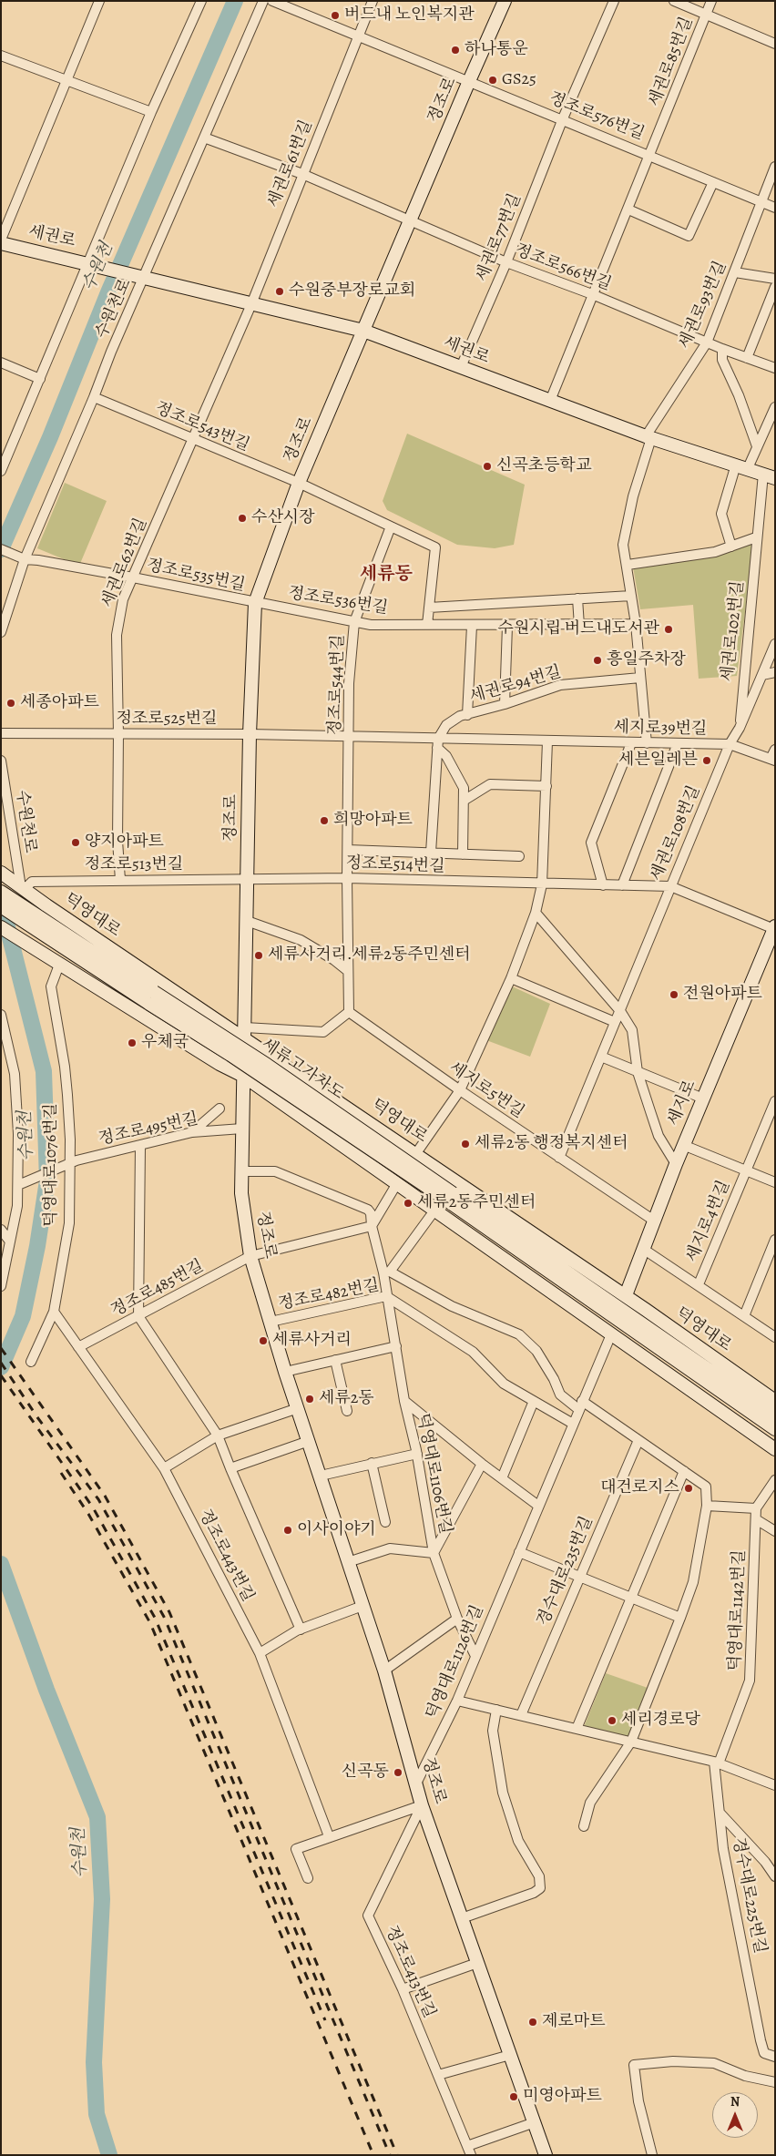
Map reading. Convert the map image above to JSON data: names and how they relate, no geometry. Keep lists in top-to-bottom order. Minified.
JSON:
{"streets":{"street":["세권로85번길","정조로","정조로576번길","세권로61번길","세권로","세권로77번길","정조로566번길","세권로93번길","수원천로","정조로543번길","세권로62번길","정조로535번길","정조로536번길","세권로102번길","정조로544번길","세권로94번길","정조로525번길","세지로39번길","세권로108번길","정조로513번길","정조로514번길","덕영대로","세류고가차도","세지로5번길","세지로","정조로495번길","덕영대로1076번길","세지로4번길","정조로485번길","정조로482번길","덕영대로1106번길","정조로443번길","경수대로235번길","덕영대로1142번길","덕영대로1126번길","경수대로225번길","정조로413번길"]},"crossings":[["세권로85번길","정조로576번길"],["세권로85번길","세권로"],["세권로85번길","정조로566번길"],["정조로","정조로576번길"],["정조로","세권로"],["정조로","정조로566번길"],["정조로","정조로543번길"],["정조로","정조로535번길"],["정조로","정조로536번길"],["정조로","정조로525번길"],["정조로","정조로513번길"],["정조로","정조로514번길"],["정조로","덕영대로"],["정조로","정조로495번길"],["정조로","정조로485번길"],["정조로","정조로482번길"],["정조로","덕영대로1106번길"],["정조로","덕영대로1126번길"],["정조로","정조로413번길"],["정조로576번길","세권로61번길"],["정조로576번길","세권로77번길"],["정조로576번길","세권로93번길"],["세권로61번길","세권로"],["세권로61번길","정조로566번길"],["세권로61번길","세권로62번길"],["세권로","세권로77번길"],["세권로","세권로93번길"],["세권로","수원천로"],["세권로","세권로62번길"],["세권로","세권로102번길"],["세권로77번길","정조로566번길"],["정조로566번길","세권로93번길"],["정조로566번길","수원천로"],["수원천로","정조로543번길"],["수원천로","정조로535번길"],["수원천로","정조로513번길"],["수원천로","덕영대로"],["정조로543번길","세권로62번길"],["세권로62번길","정조로535번길"],["세권로62번길","정조로525번길"],["세권로62번길","정조로513번길"],["정조로535번길","정조로536번길"],["정조로536번길","정조로544번길"],["세권로102번길","세권로108번길"],["정조로544번길","정조로525번길"],["정조로544번길","정조로514번길"],["세권로94번길","정조로525번길"],["세권로94번길","세지로39번길"],["정조로525번길","세지로39번길"],["세지로39번길","세권로108번길"],["세권로108번길","정조로514번길"],["세권로108번길","세지로5번길"],["정조로513번길","정조로514번길"],["정조로513번길","덕영대로"],["덕영대로","세류고가차도"],["덕영대로","세지로"],["세지로5번길","세지로"],["세지로","세지로4번길"],["정조로495번길","덕영대로1076번길"],["덕영대로1076번길","정조로443번길"],["정조로485번길","덕영대로1106번길"],["정조로485번길","정조로443번길"],["정조로482번길","덕영대로1106번길"],["정조로482번길","덕영대로1126번길"],["덕영대로1106번길","덕영대로1126번길"],["덕영대로1142번길","경수대로225번길"]],"districts":["세류동"],"water":["수원천"],"places":["버드내 노인복지관","하나통운","GS25","수원중부장로교회","신곡초등학교","수산시장","수원시립 버드내도서관","흥일주차장","세종아파트","세븐일레븐","희망아파트","양지아파트","세류사거리.세류2동주민센터","전원아파트","우체국","세류2동 행정복지센터","세류2동주민센터","세류사거리","세류2동","대건로지스","이사이야기","세리경로당","신곡동","제로마트","미영아파트"],"north":"top"}
